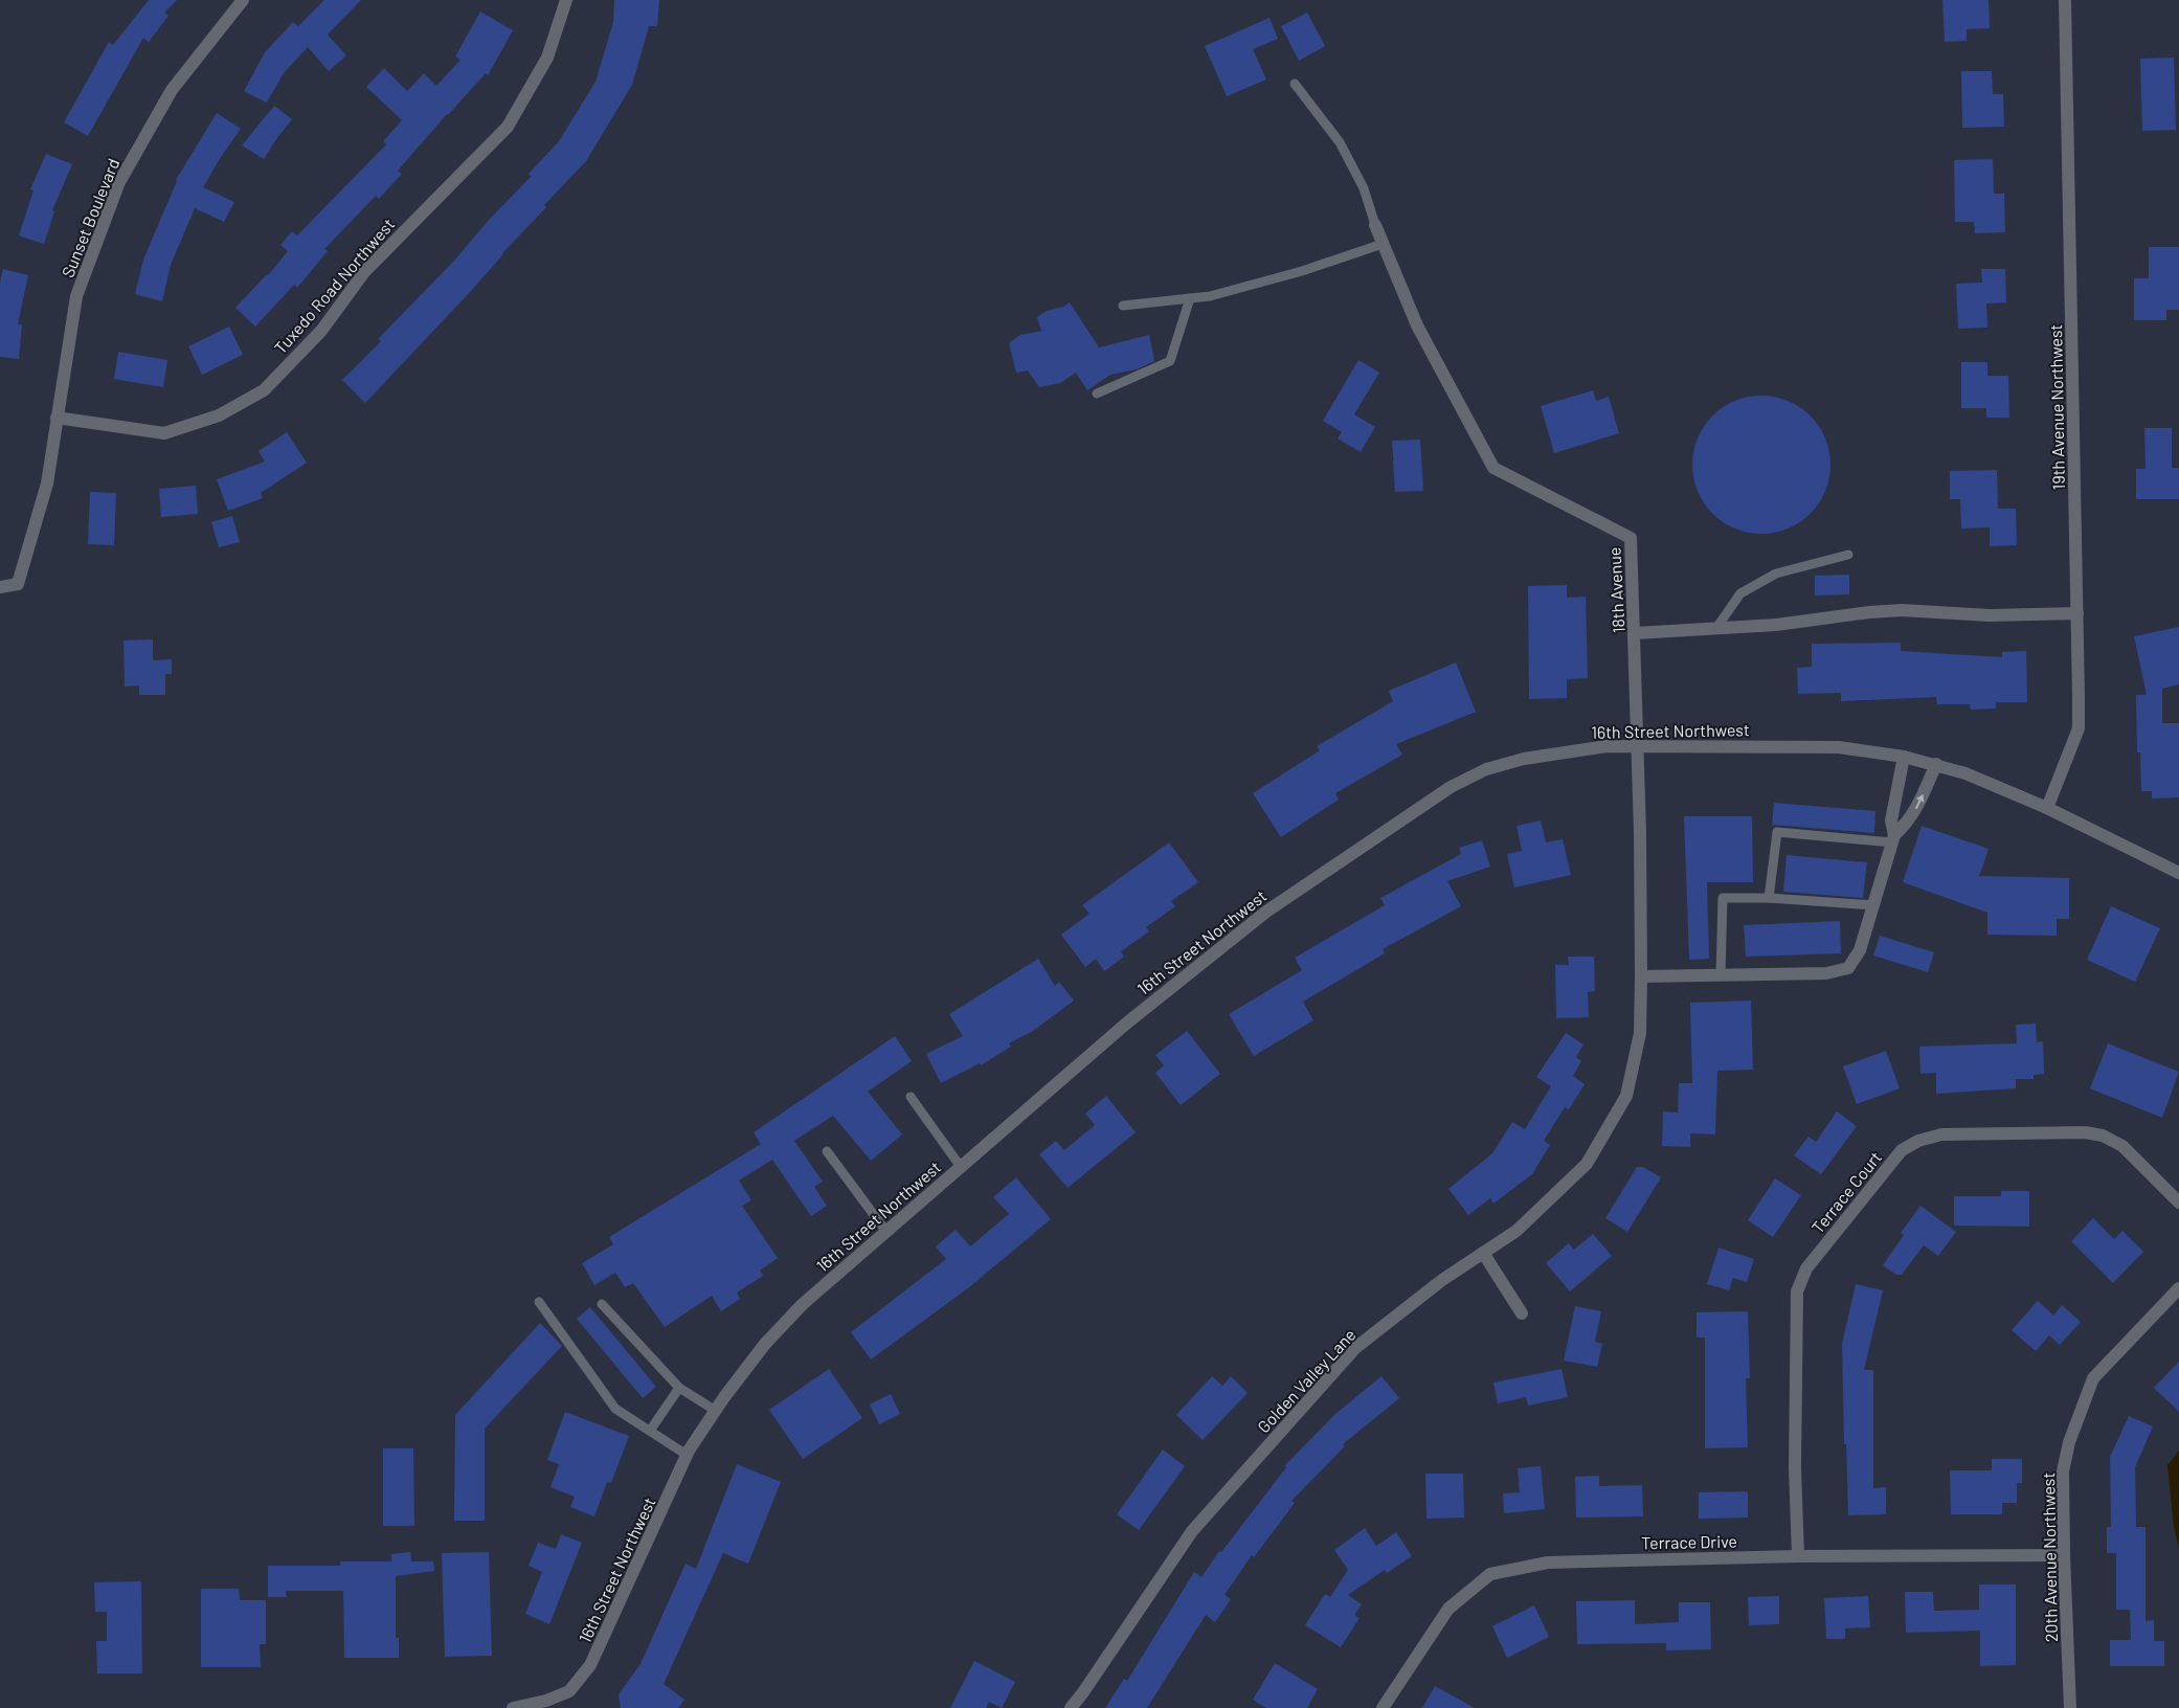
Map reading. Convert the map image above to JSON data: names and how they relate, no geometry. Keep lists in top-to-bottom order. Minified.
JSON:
{"streets":{"street":["Sunset Boulevard","Tuxedo Road Northwest","19th Avenue Northwest","18th Avenue","16th Street Northwest","Terrace Court","Golden Valley Lane","Terrace Drive","20th Avenue Northwest"]},"crossings":[["Sunset Boulevard","Tuxedo Road Northwest"],["19th Avenue Northwest","16th Street Northwest"],["18th Avenue","16th Street Northwest"],["18th Avenue","Golden Valley Lane"],["Terrace Court","Terrace Drive"],["Terrace Drive","20th Avenue Northwest"]]}
